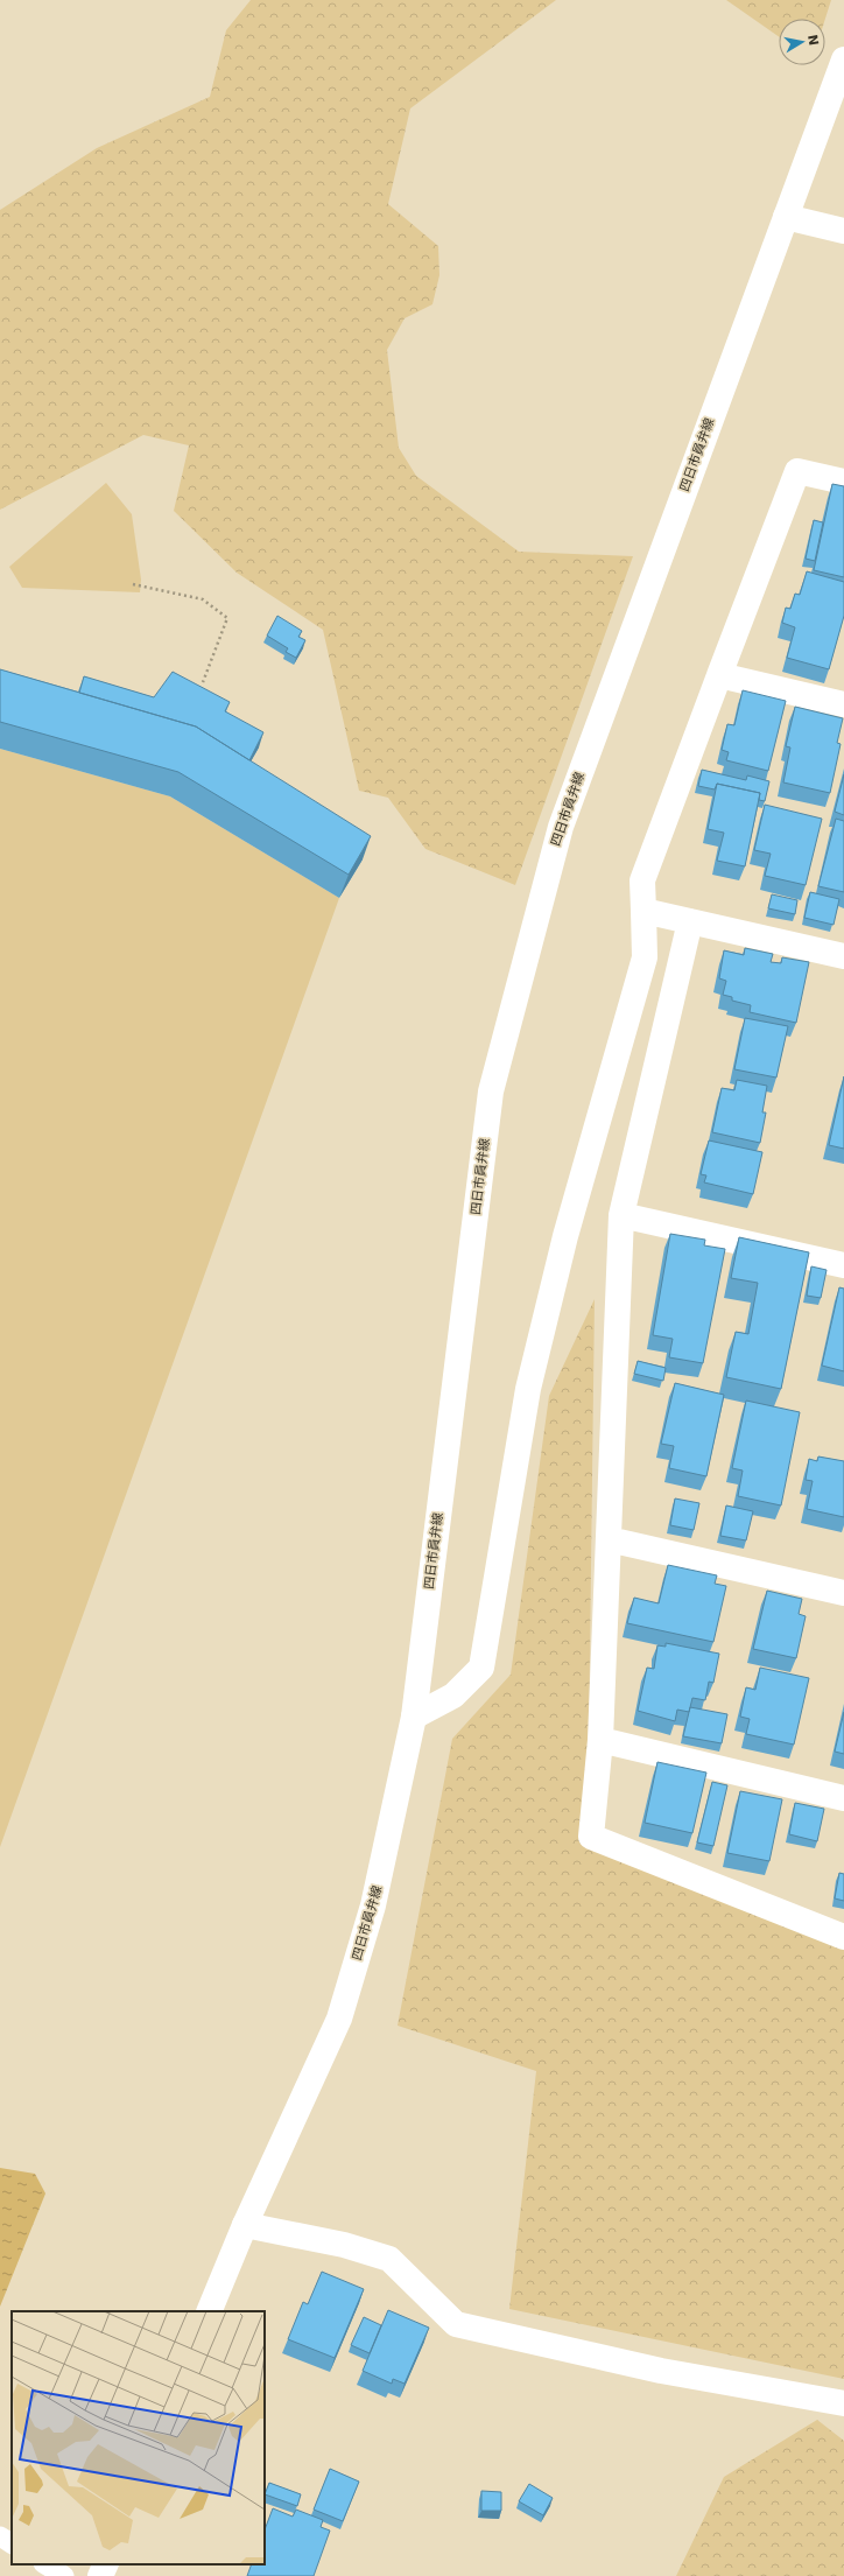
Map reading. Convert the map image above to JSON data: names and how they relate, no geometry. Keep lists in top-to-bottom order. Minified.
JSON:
{"streets":{"street":["四日市員弁線"]},"north":"right"}
